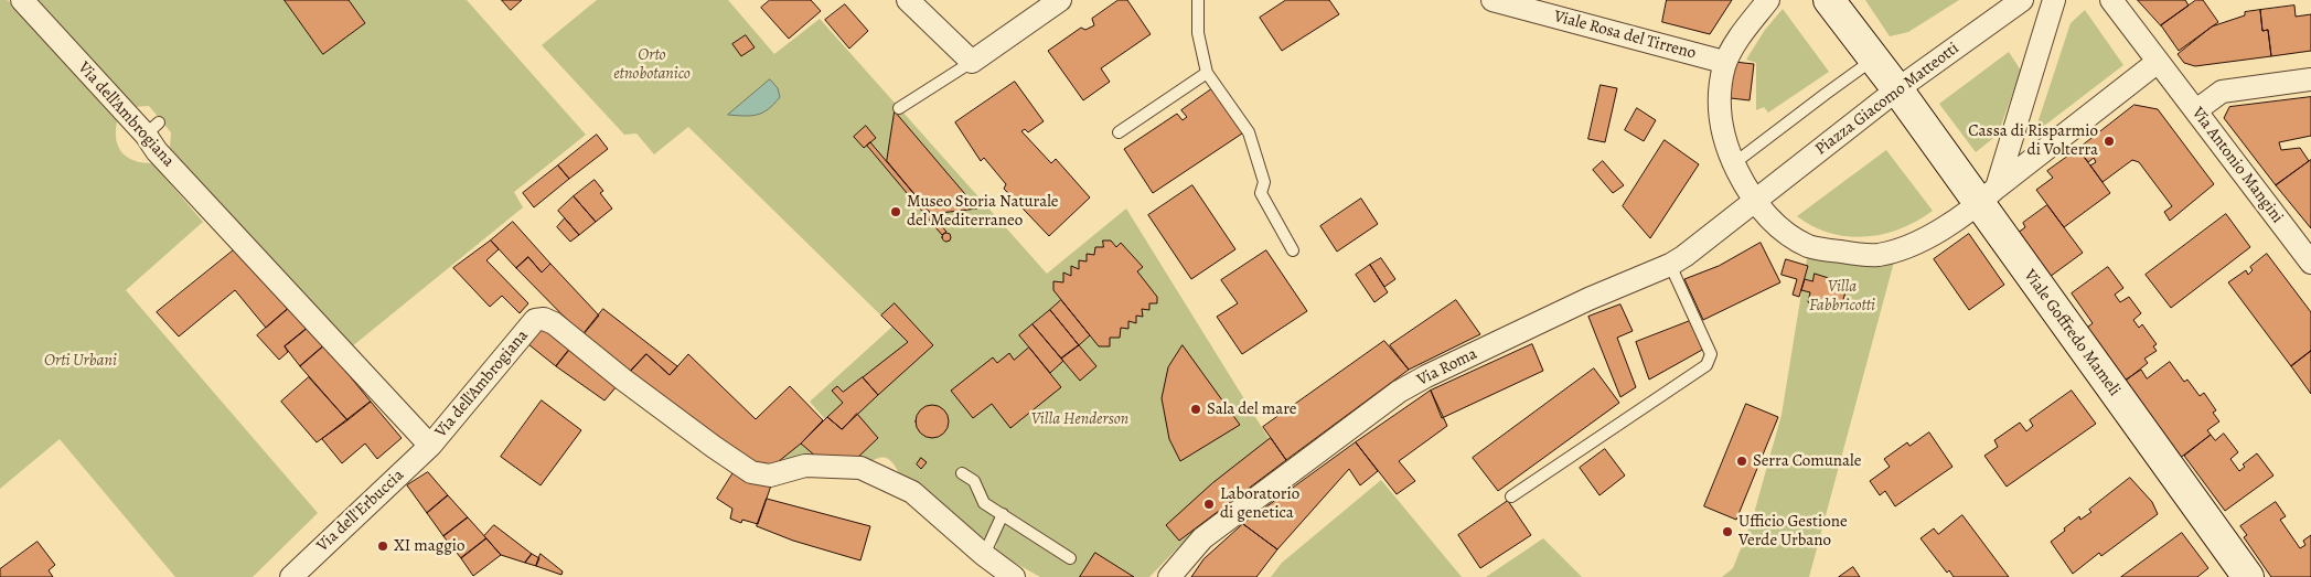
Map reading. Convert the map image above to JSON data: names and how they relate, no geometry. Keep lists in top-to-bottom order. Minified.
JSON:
{"streets":{"street":["Viale Rosa del Tirreno","Piazza Giacomo Matteotti","Via dell'Ambrogiana","Via Antonio Mangini","Viale Goffredo Mameli","Via Roma","Via dell'Erbuccia"]},"crossings":[["Piazza Giacomo Matteotti","Viale Goffredo Mameli"],["Piazza Giacomo Matteotti","Via Roma"],["Via dell'Ambrogiana","Via dell'Erbuccia"]],"parks":["Orto etnobotanico","Villa Fabbricotti","Orti Urbani","Villa Henderson"],"places":["Cassa di Risparmio di Volterra","Museo Storia Naturale del Mediterraneo","Sala del mare","Serra Comunale","Laboratorio di genetica","Ufficio Gestione Verde Urbano","XI maggio"]}
